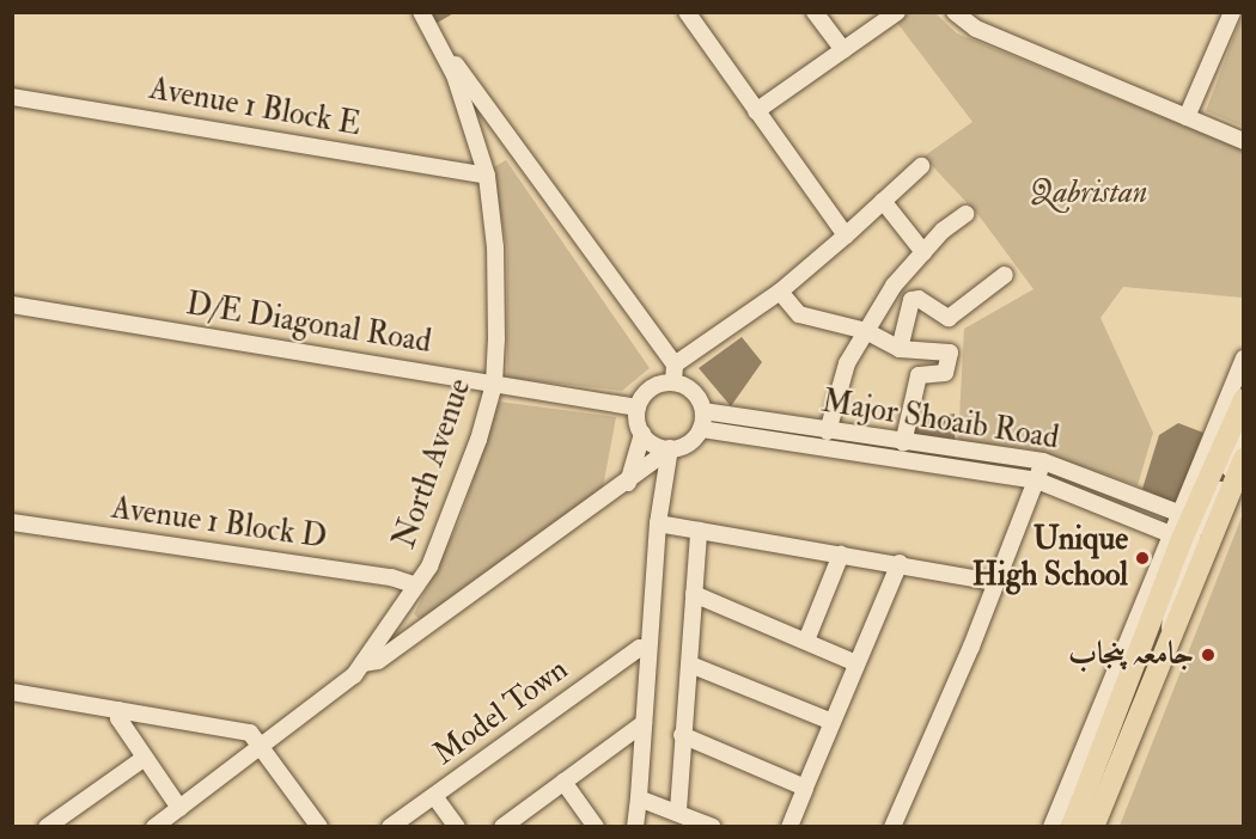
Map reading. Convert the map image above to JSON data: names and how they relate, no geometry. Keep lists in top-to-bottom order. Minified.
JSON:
{"streets":{"street":["Avenue 1 Block E","D/E Diagonal Road","Major Shoaib Road","North Avenue","Avenue 1 Block D","Model Town"]},"crossings":[["Avenue 1 Block E","North Avenue"],["D/E Diagonal Road","Major Shoaib Road"],["D/E Diagonal Road","North Avenue"],["North Avenue","Avenue 1 Block D"]],"parks":["Qabristan"],"places":["Unique High School","جامعہ پنجاب"]}
